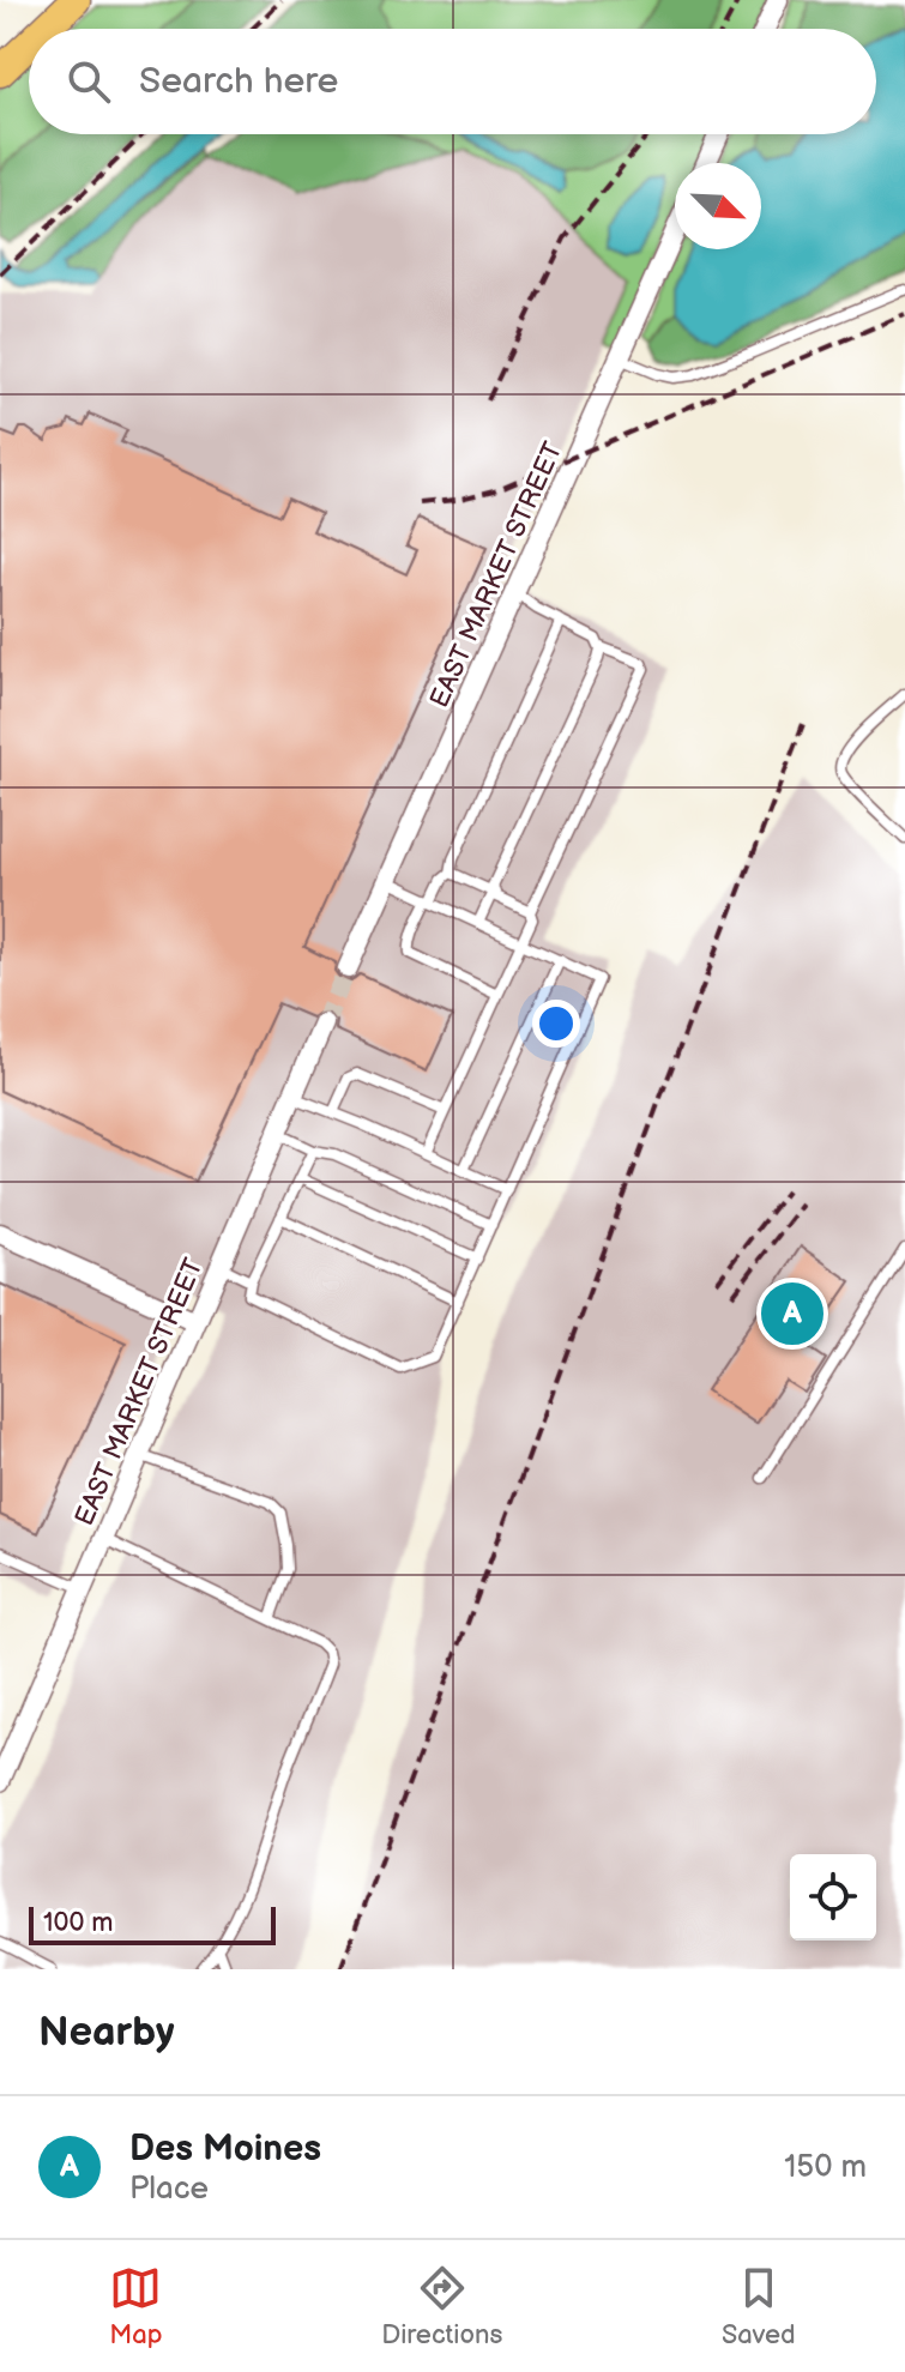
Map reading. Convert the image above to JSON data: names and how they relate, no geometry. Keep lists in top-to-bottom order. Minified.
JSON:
{"streets":{"street":["EAST MARKET STREET"]},"scale_bar":"100 m","north":"bottom right","page":{"search":"Search here","pins":"A","scale":"100 m","heading":"Nearby","list":[{"mark":"A","name":"Des Moines","note":"Place","value":"150 m"}],"nav":["Map","Directions","Saved"]}}
